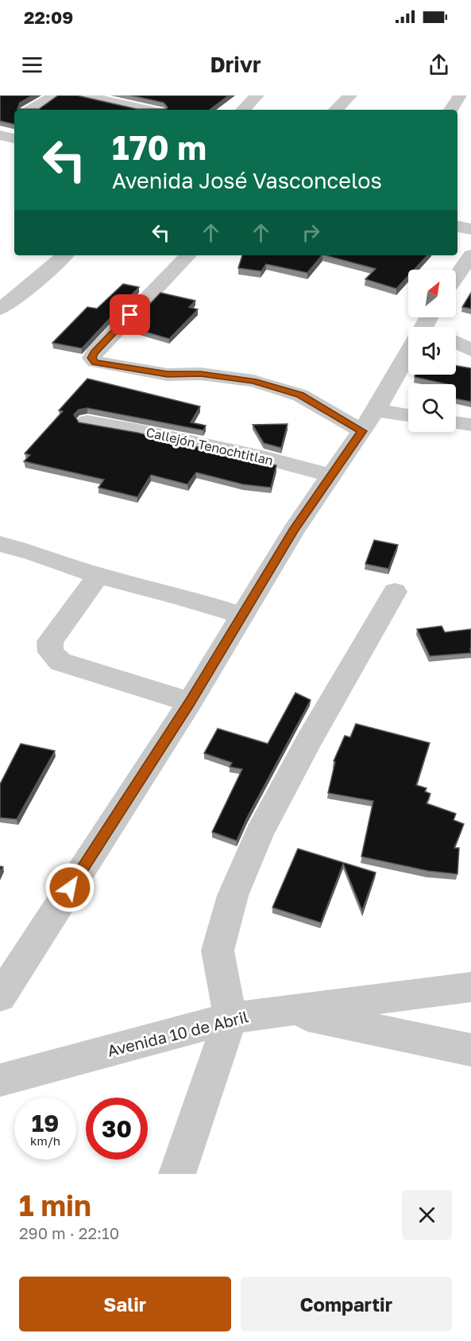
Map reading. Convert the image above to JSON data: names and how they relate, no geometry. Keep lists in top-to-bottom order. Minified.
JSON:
{"streets":{"street":["Callejón Tenochtitlan","Avenida 10 de Abril"]},"north":"top right","page":{"status":"22:09","header":"Drivr","turn":["170 m","Avenida José Vasconcelos"],"speed":"19 km/h","limit":"30","heading":["1 min","290 m · 22:10"],"buttons":["Salir","Compartir"]}}
